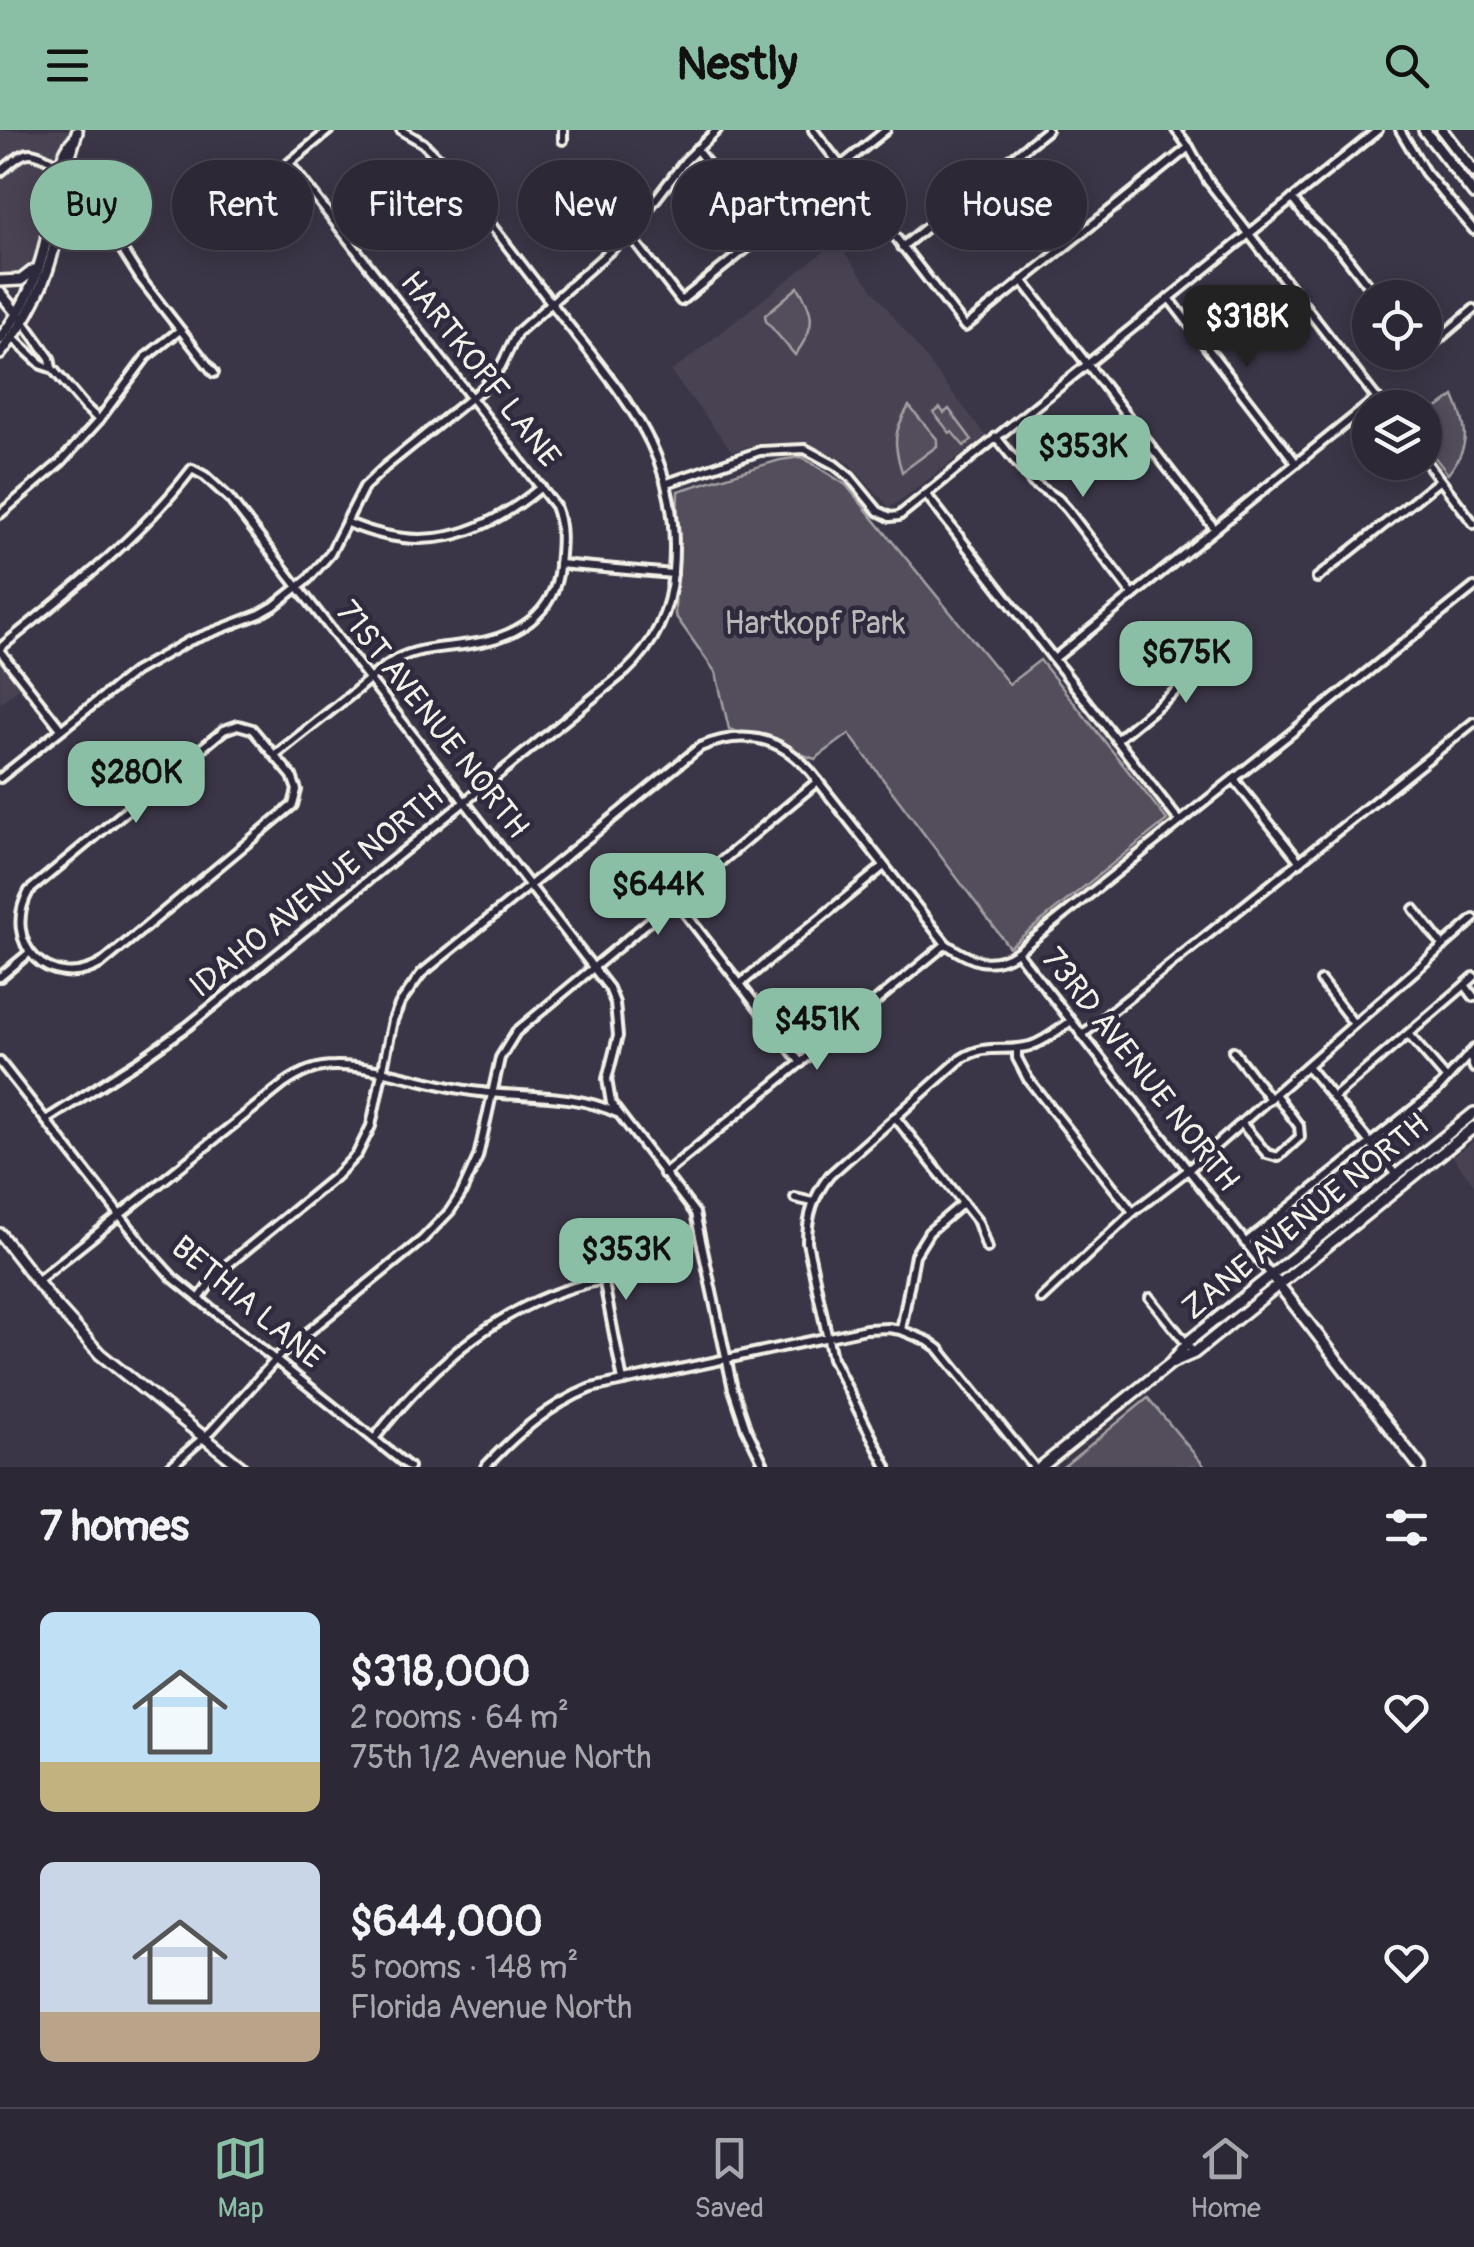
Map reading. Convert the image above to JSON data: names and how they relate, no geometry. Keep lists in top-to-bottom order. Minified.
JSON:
{"streets":{"street":["HARTKOPF LANE","71ST AVENUE NORTH","IDAHO AVENUE NORTH","73RD AVENUE NORTH","ZANE AVENUE NORTH","BETHIA LANE"]},"crossings":[["71ST AVENUE NORTH","IDAHO AVENUE NORTH"],["IDAHO AVENUE NORTH","BETHIA LANE"],["73RD AVENUE NORTH","ZANE AVENUE NORTH"]],"parks":["Hartkopf Park"],"page":{"header":"Nestly","chip":["Buy","Rent","Filters","New","Apartment","House"],"price":["$318K","$353K","$675K","$280K","$644K","$451K","$353K"],"heading":"7 homes","list":[{"name":"$318,000","note":"2 rooms · 64 m² · 75th 1/2 Avenue North"},{"name":"$644,000","note":"5 rooms · 148 m² · Florida Avenue North"}],"tabs":["Map","Saved","Home"]}}
